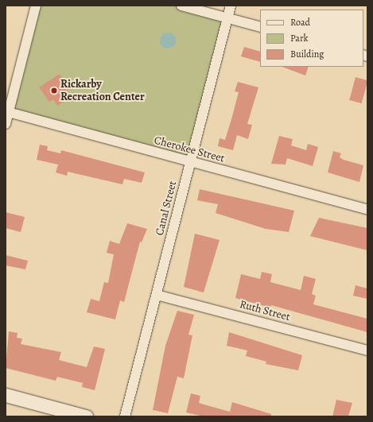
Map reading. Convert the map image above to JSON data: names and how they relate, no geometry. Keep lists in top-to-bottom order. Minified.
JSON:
{"streets":{"street":["Cherokee Street","Canal Street","Ruth Street"]},"crossings":[["Cherokee Street","Canal Street"],["Canal Street","Ruth Street"]],"places":["Rickarby Recreation Center"],"legend":["Road","Park","Building"]}
